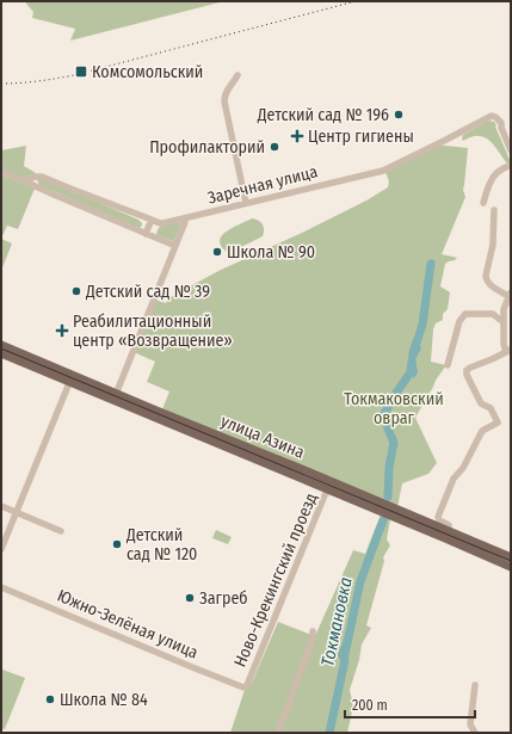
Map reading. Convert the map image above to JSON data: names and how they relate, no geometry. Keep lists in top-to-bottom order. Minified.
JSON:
{"streets":{"main road":["улица Азина"],"street":["Заречная улица","Ново-Крекингский проезд","Южно-Зелёная улица"]},"crossings":[["улица Азина","Ново-Крекингский проезд"],["Ново-Крекингский проезд","Южно-Зелёная улица"]],"water":["Токмановка"],"parks":["Токмаковский овраг"],"places":{"transit":["Комсомольский"],"other":["Детский сад № 196","Профилакторий","Школа № 90","Детский сад № 39","Детский сад № 120","Загреб","Школа № 84"],"health":["Центр гигиены","Реабилитационный центр «Возвращение»"]},"scale_bar":"200 m"}
